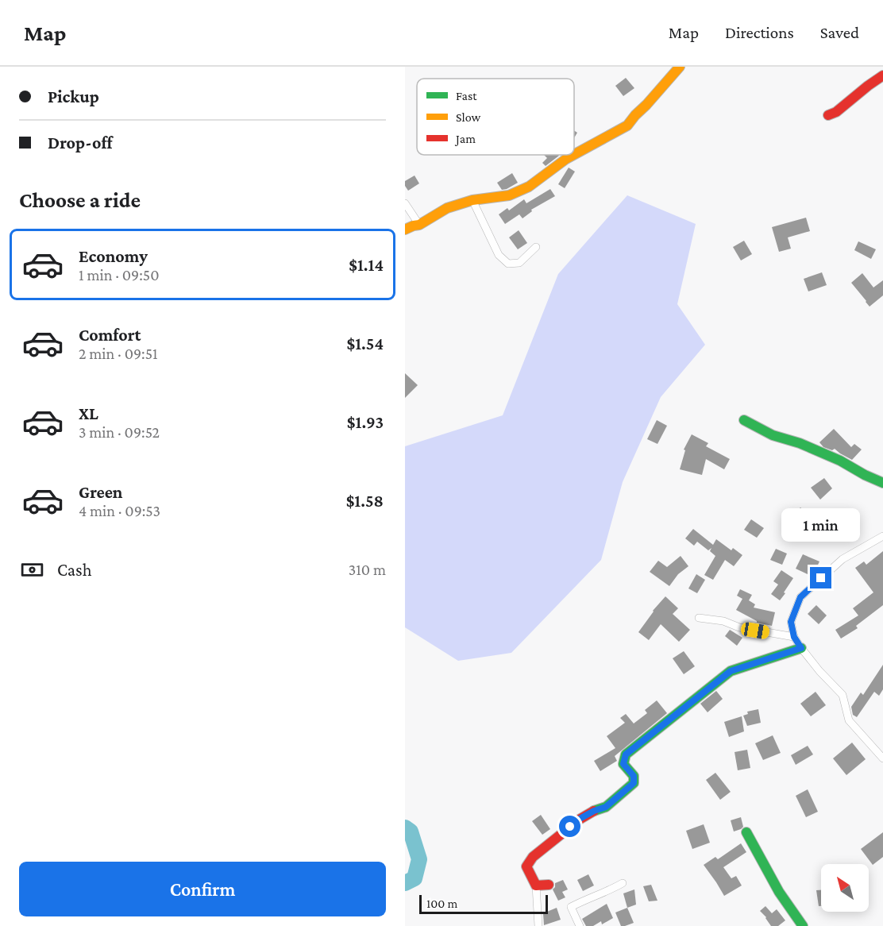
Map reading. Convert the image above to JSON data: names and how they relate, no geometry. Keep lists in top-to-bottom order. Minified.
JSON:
{"legend":["Fast","Slow","Jam"],"scale_bar":"100 m","north":"top left","page":{"header":"Map","nav":["Map","Directions","Saved"],"banner":["Pickup","Drop-off"],"heading":"Choose a ride","list":[{"name":"Economy","note":"1 min · 09:50","value":"$1.14"},{"name":"Comfort","note":"2 min · 09:51","value":"$1.54"},{"name":"XL","note":"3 min · 09:52","value":"$1.93"},{"name":"Green","note":"4 min · 09:53","value":"$1.58"}],"bubble":"1 min","pay":["Cash","310 m"],"buttons":"Confirm","scale":"100 m"}}
